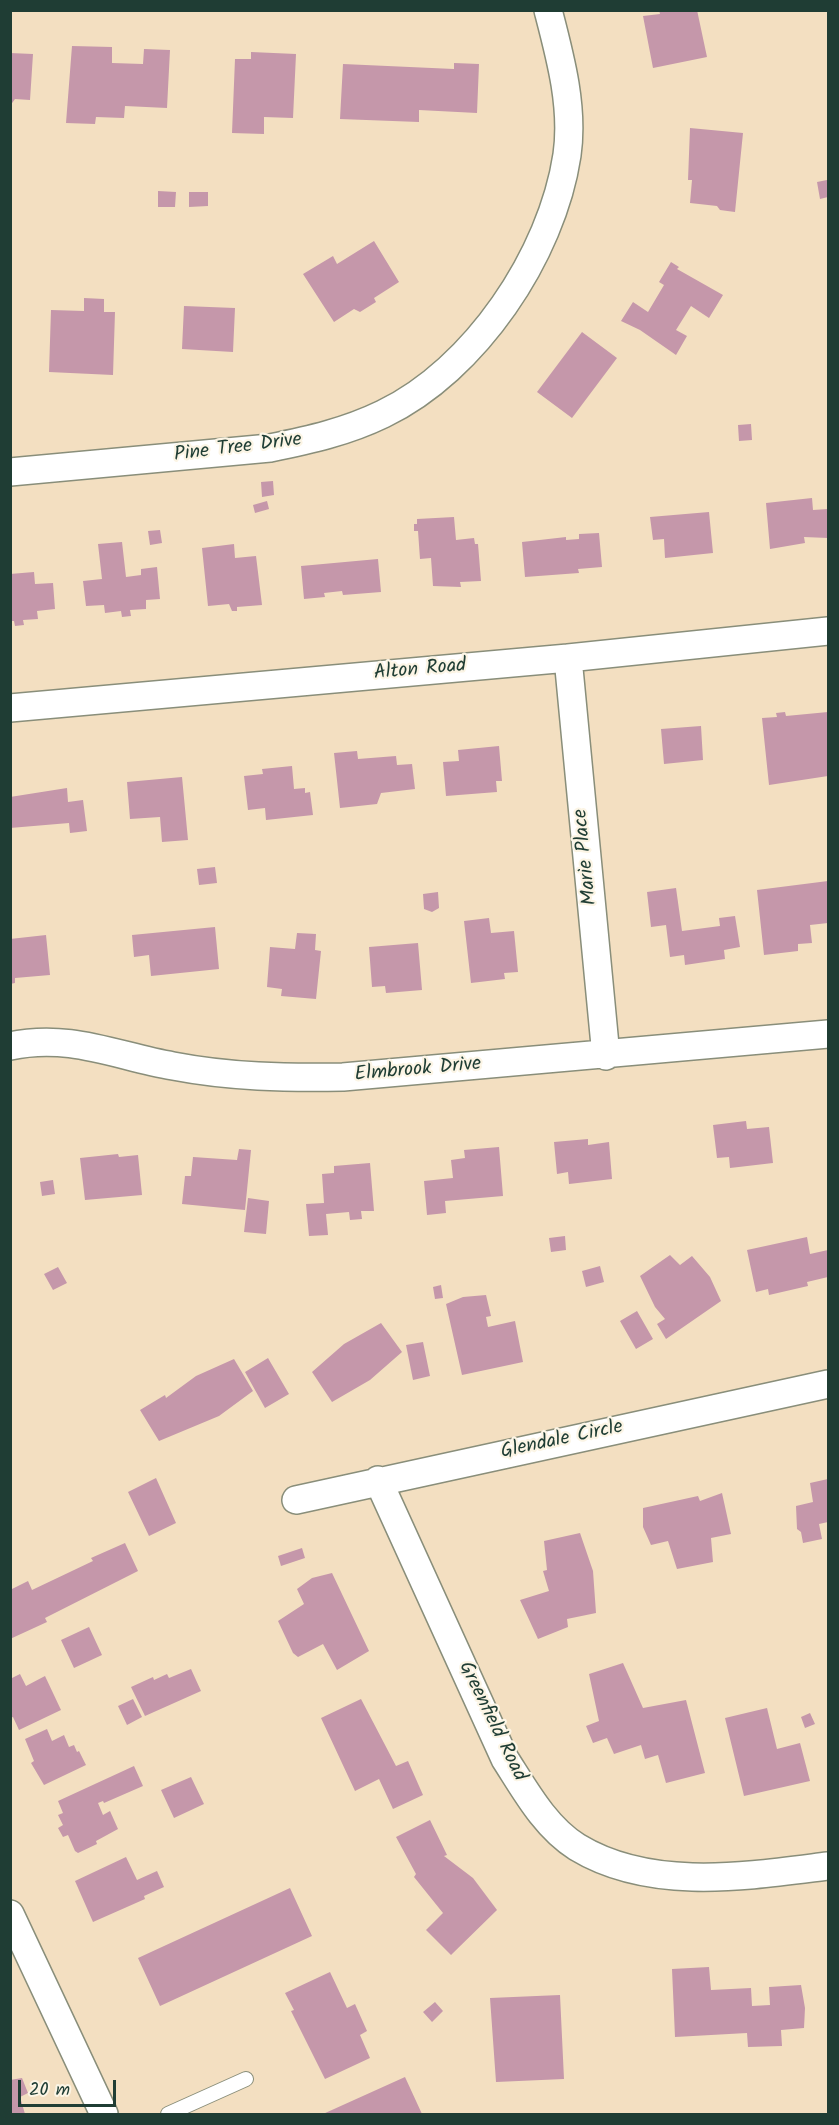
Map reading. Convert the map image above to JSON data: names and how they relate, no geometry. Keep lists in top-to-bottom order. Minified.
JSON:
{"streets":{"street":["Pine Tree Drive","Alton Road","Marie Place","Elmbrook Drive","Glendale Circle","Greenfield Road"]},"crossings":[["Alton Road","Marie Place"],["Marie Place","Elmbrook Drive"],["Glendale Circle","Greenfield Road"]],"scale_bar":"20 m"}
